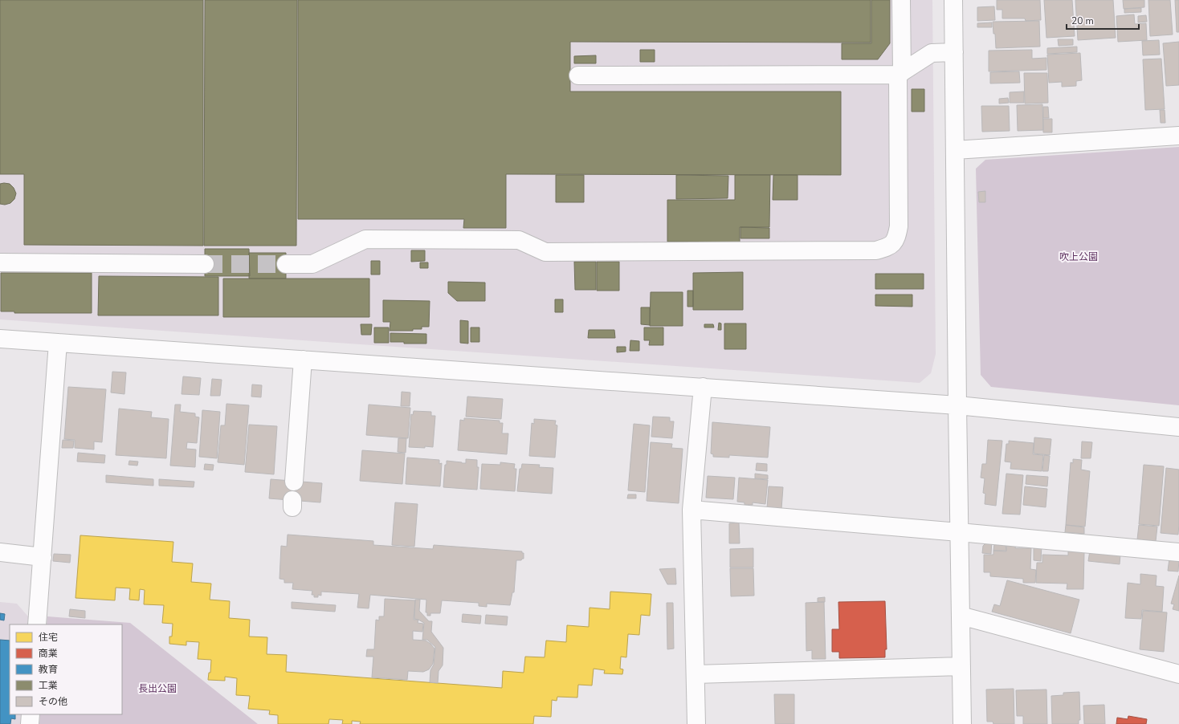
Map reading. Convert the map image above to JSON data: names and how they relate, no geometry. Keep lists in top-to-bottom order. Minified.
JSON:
{"parks":["吹上公園","長出公園"],"legend":["住宅","商業","教育","工業","その他"],"scale_bar":"20 m"}
